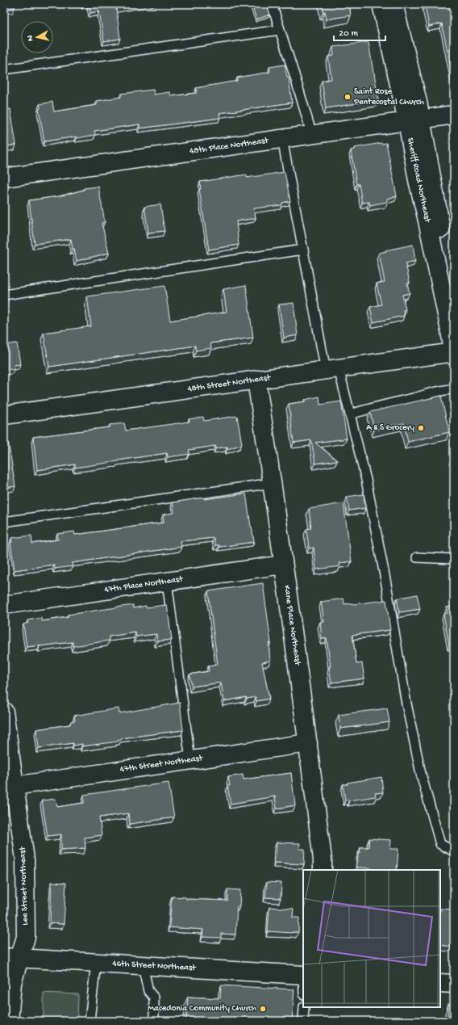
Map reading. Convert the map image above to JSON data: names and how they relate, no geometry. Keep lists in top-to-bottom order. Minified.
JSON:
{"streets":{"street":["48th Place Northeast","Sheriff Road Northeast","48th Street Northeast","47th Place Northeast","Kane Place Northeast","47th Street Northeast","Lee Street Northeast","46th Street Northeast"]},"crossings":[["48th Place Northeast","Sheriff Road Northeast"],["Sheriff Road Northeast","48th Street Northeast"],["48th Street Northeast","Kane Place Northeast"],["47th Place Northeast","Kane Place Northeast"],["Kane Place Northeast","47th Street Northeast"],["47th Street Northeast","Lee Street Northeast"],["Lee Street Northeast","46th Street Northeast"]],"places":["Saint Rose Pentecostal Church","A & S Grocery","Macedonia Community Church"],"scale_bar":"20 m","north":"left"}
